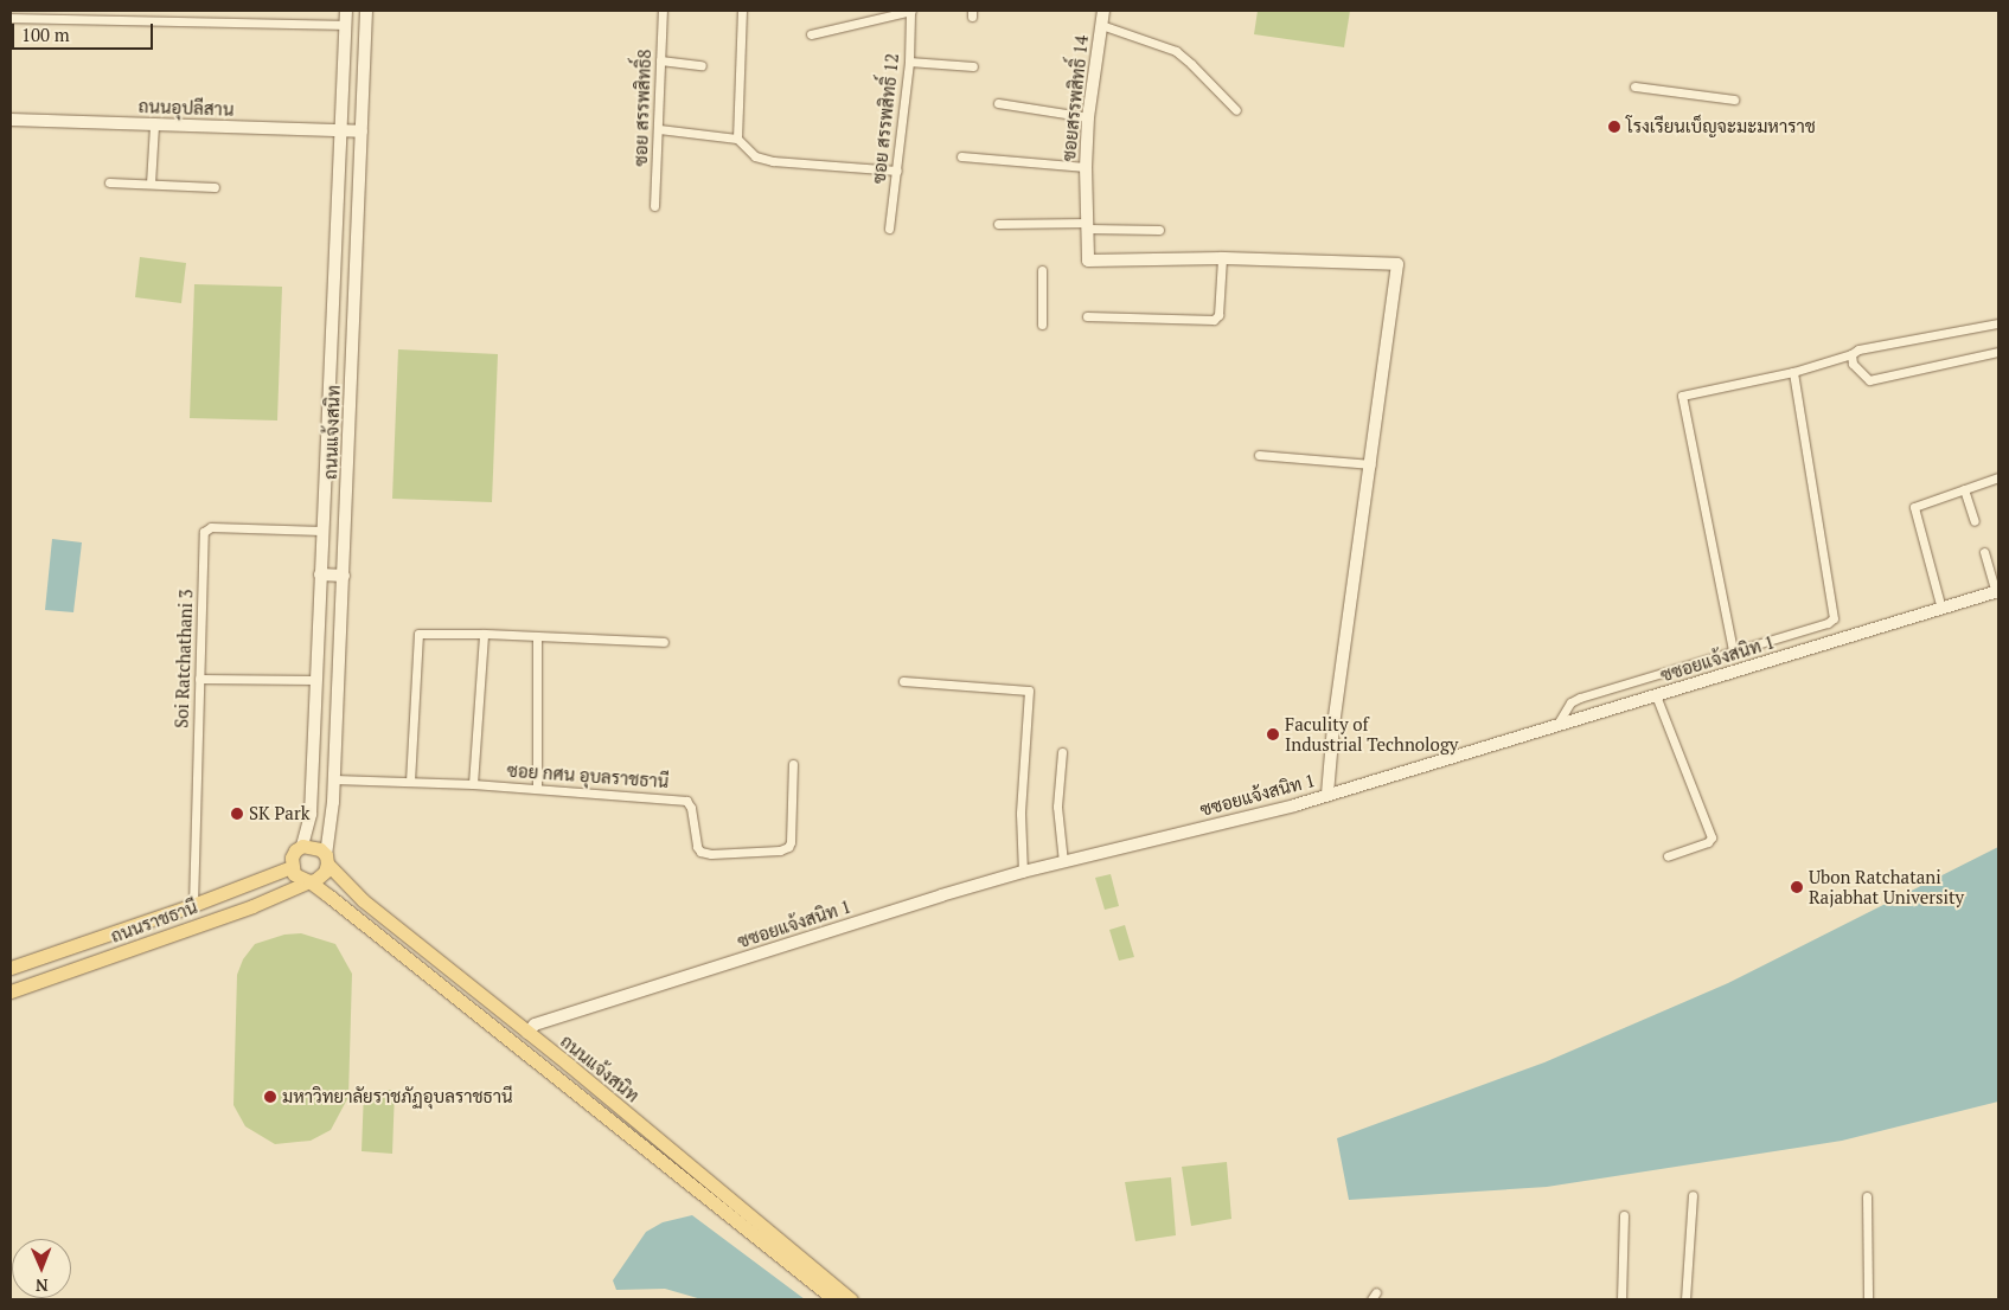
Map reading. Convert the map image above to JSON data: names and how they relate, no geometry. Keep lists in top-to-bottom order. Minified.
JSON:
{"streets":{"main road":["ถนนแจ้งสนิท","ถนนราชธานี"],"street":["ซอยสรรพสิทธิ์ 14","ถนนอุปลีสาน","ซอย สรรพสิทธิ์8","ซอย สรรพสิทธิ์ 12","Soi Ratchathani 3","ซซอยแจ้งสนิท 1","ซอย กศน อุบลราชธานี"]},"crossings":[["ถนนอุปลีสาน","ถนนแจ้งสนิท"],["ถนนแจ้งสนิท","Soi Ratchathani 3"],["ถนนแจ้งสนิท","ซซอยแจ้งสนิท 1"],["ถนนแจ้งสนิท","ซอย กศน อุบลราชธานี"],["ถนนแจ้งสนิท","ถนนราชธานี"],["Soi Ratchathani 3","ถนนราชธานี"]],"places":["โรงเรียนเบ็ญจะมะมหาราช","Faculity of Industrial Technology","SK Park","Ubon Ratchatani Rajabhat University","มหาวิทยาลัยราชภัฏอุบลราชธานี"],"scale_bar":"100 m","north":"bottom"}
